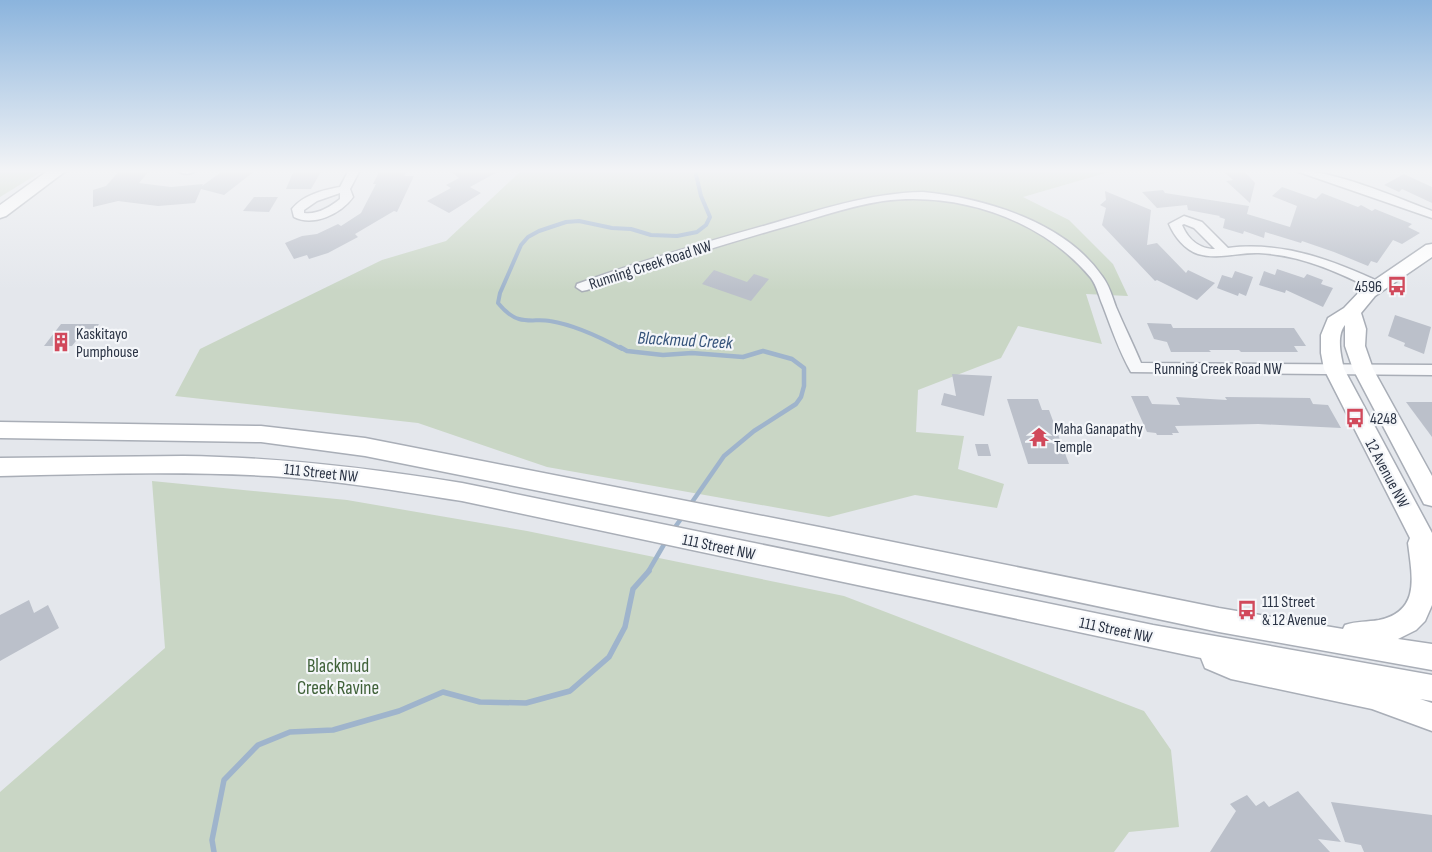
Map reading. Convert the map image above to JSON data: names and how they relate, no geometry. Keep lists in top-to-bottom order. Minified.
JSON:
{"streets":{"main road":["111 Street NW","12 Avenue NW"],"street":["Running Creek Road NW"]},"crossings":[["Running Creek Road NW","12 Avenue NW"]],"water":["Blackmud Creek"],"parks":["Blackmud Creek Ravine"],"places":{"bus stop":["4596","4248","111 Street & 12 Avenue"],"building":["Kaskitayo Pumphouse"],"temple":["Maha Ganapathy Temple"]}}
